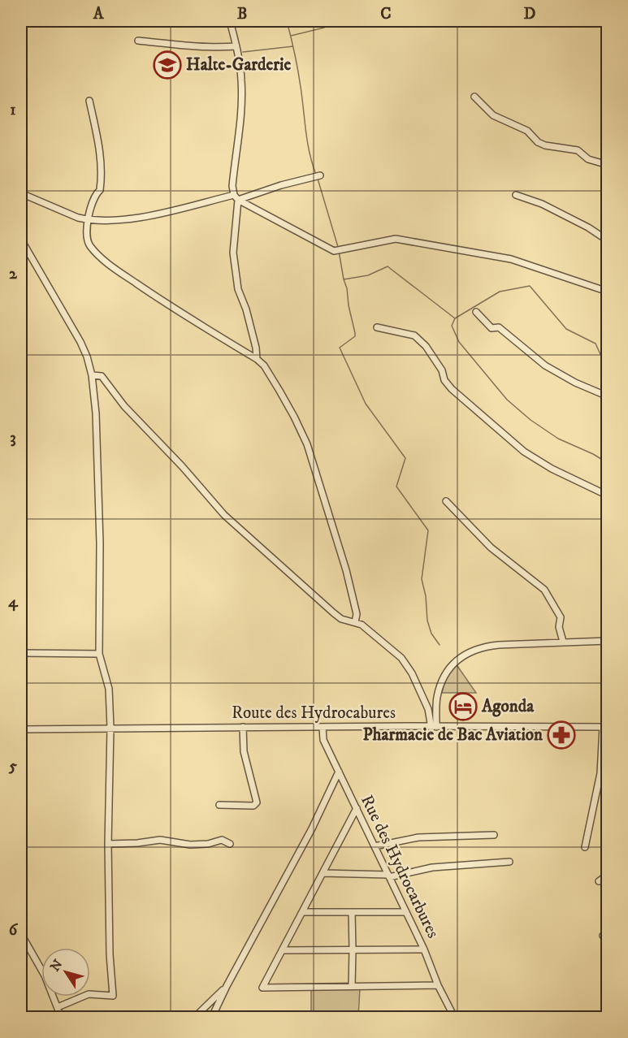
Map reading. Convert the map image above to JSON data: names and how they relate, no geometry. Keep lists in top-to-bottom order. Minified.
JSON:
{"streets":{"street":["Route des Hydrocabures","Rue des Hydrocarbures"]},"crossings":[["Route des Hydrocabures","Rue des Hydrocarbures"]],"places":{"school or university":["Halte-Garderie"],"hotel":["Agonda"],"pharmacy":["Pharmacie de Bac Aviation"]},"north":"top left","grid":{"columns":["A","B","C","D"],"rows":["1","2","3","4","5","6"]}}
